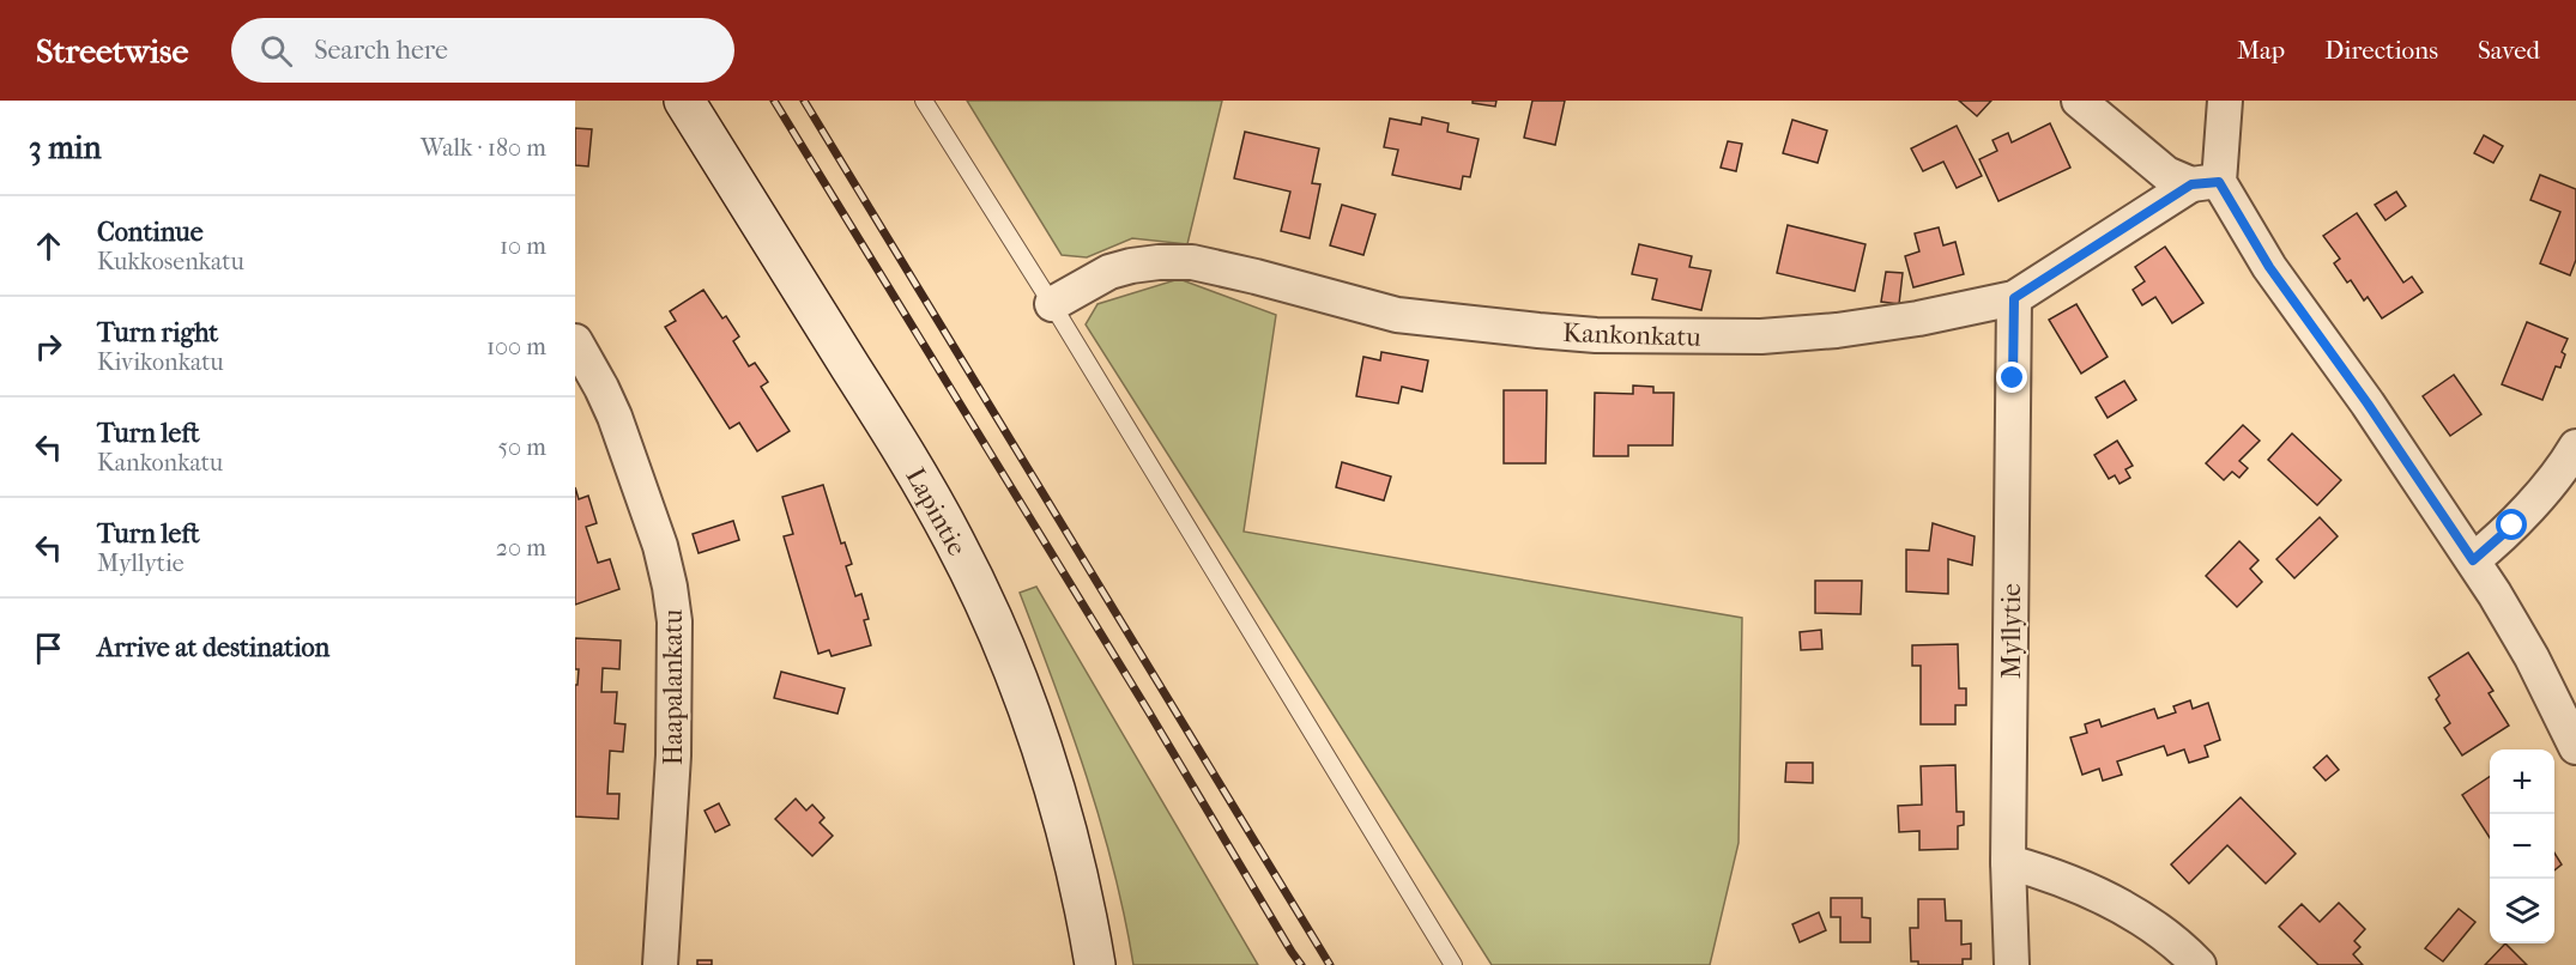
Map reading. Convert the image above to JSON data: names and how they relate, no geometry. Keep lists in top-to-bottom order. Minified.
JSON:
{"streets":{"main road":["Lapintie"],"street":["Kankonkatu","Myllytie","Haapalankatu"]},"crossings":[["Kankonkatu","Myllytie"]],"page":{"header":"Streetwise","search":"Search here","nav":["Map","Directions","Saved"],"heading":["3 min","Walk · 180 m"],"list":[["Continue","Kukkosenkatu","10 m"],["Turn right","Kivikonkatu","100 m"],["Turn left","Kankonkatu","50 m"],["Turn left","Myllytie","20 m"],"Arrive at destination"],"map_buttons":["+","−"]}}
